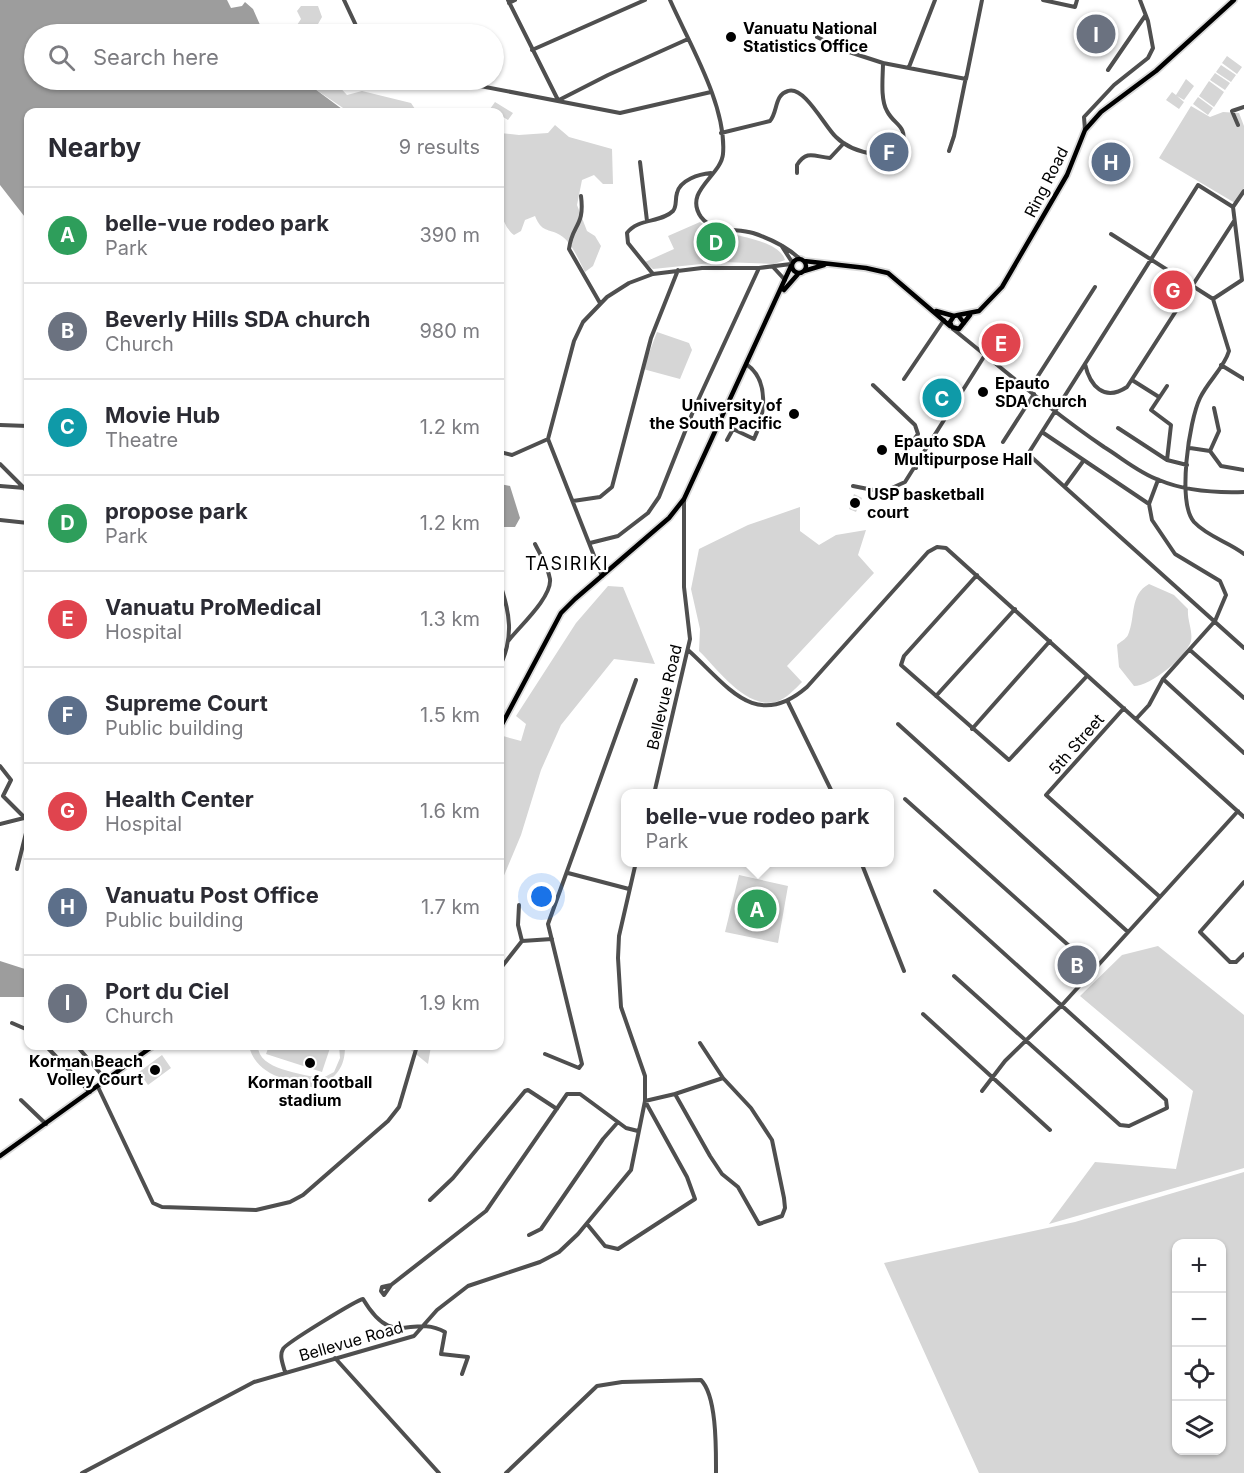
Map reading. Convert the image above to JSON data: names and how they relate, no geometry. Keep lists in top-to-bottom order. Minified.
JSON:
{"streets":{"main road":["Ring Road"],"street":["Bellevue Road","5th Street"]},"districts":["TASIRIKI"],"places":["Vanuatu National Statistics Office","Epauto SDA church","University of the South Pacific","Epauto SDA Multipurpose Hall","USP basketball court","Korman football stadium","Korman Beach Volley Court"],"page":{"pins":["I","F","H","D","G","E","C","A","B"],"search":"Search here","heading":["Nearby","9 results"],"list":[{"mark":"A","name":"belle-vue rodeo park","note":"Park","value":"390 m"},{"mark":"B","name":"Beverly Hills SDA church","note":"Church","value":"980 m"},{"mark":"C","name":"Movie Hub","note":"Theatre","value":"1.2 km"},{"mark":"D","name":"propose park","note":"Park","value":"1.2 km"},{"mark":"E","name":"Vanuatu ProMedical","note":"Hospital","value":"1.3 km"},{"mark":"F","name":"Supreme Court","note":"Public building","value":"1.5 km"},{"mark":"G","name":"Health Center","note":"Hospital","value":"1.6 km"},{"mark":"H","name":"Vanuatu Post Office","note":"Public building","value":"1.7 km"},{"mark":"I","name":"Port du Ciel","note":"Church","value":"1.9 km"}],"popup":["belle-vue rodeo park","Park"],"map_buttons":["+","−"]}}
